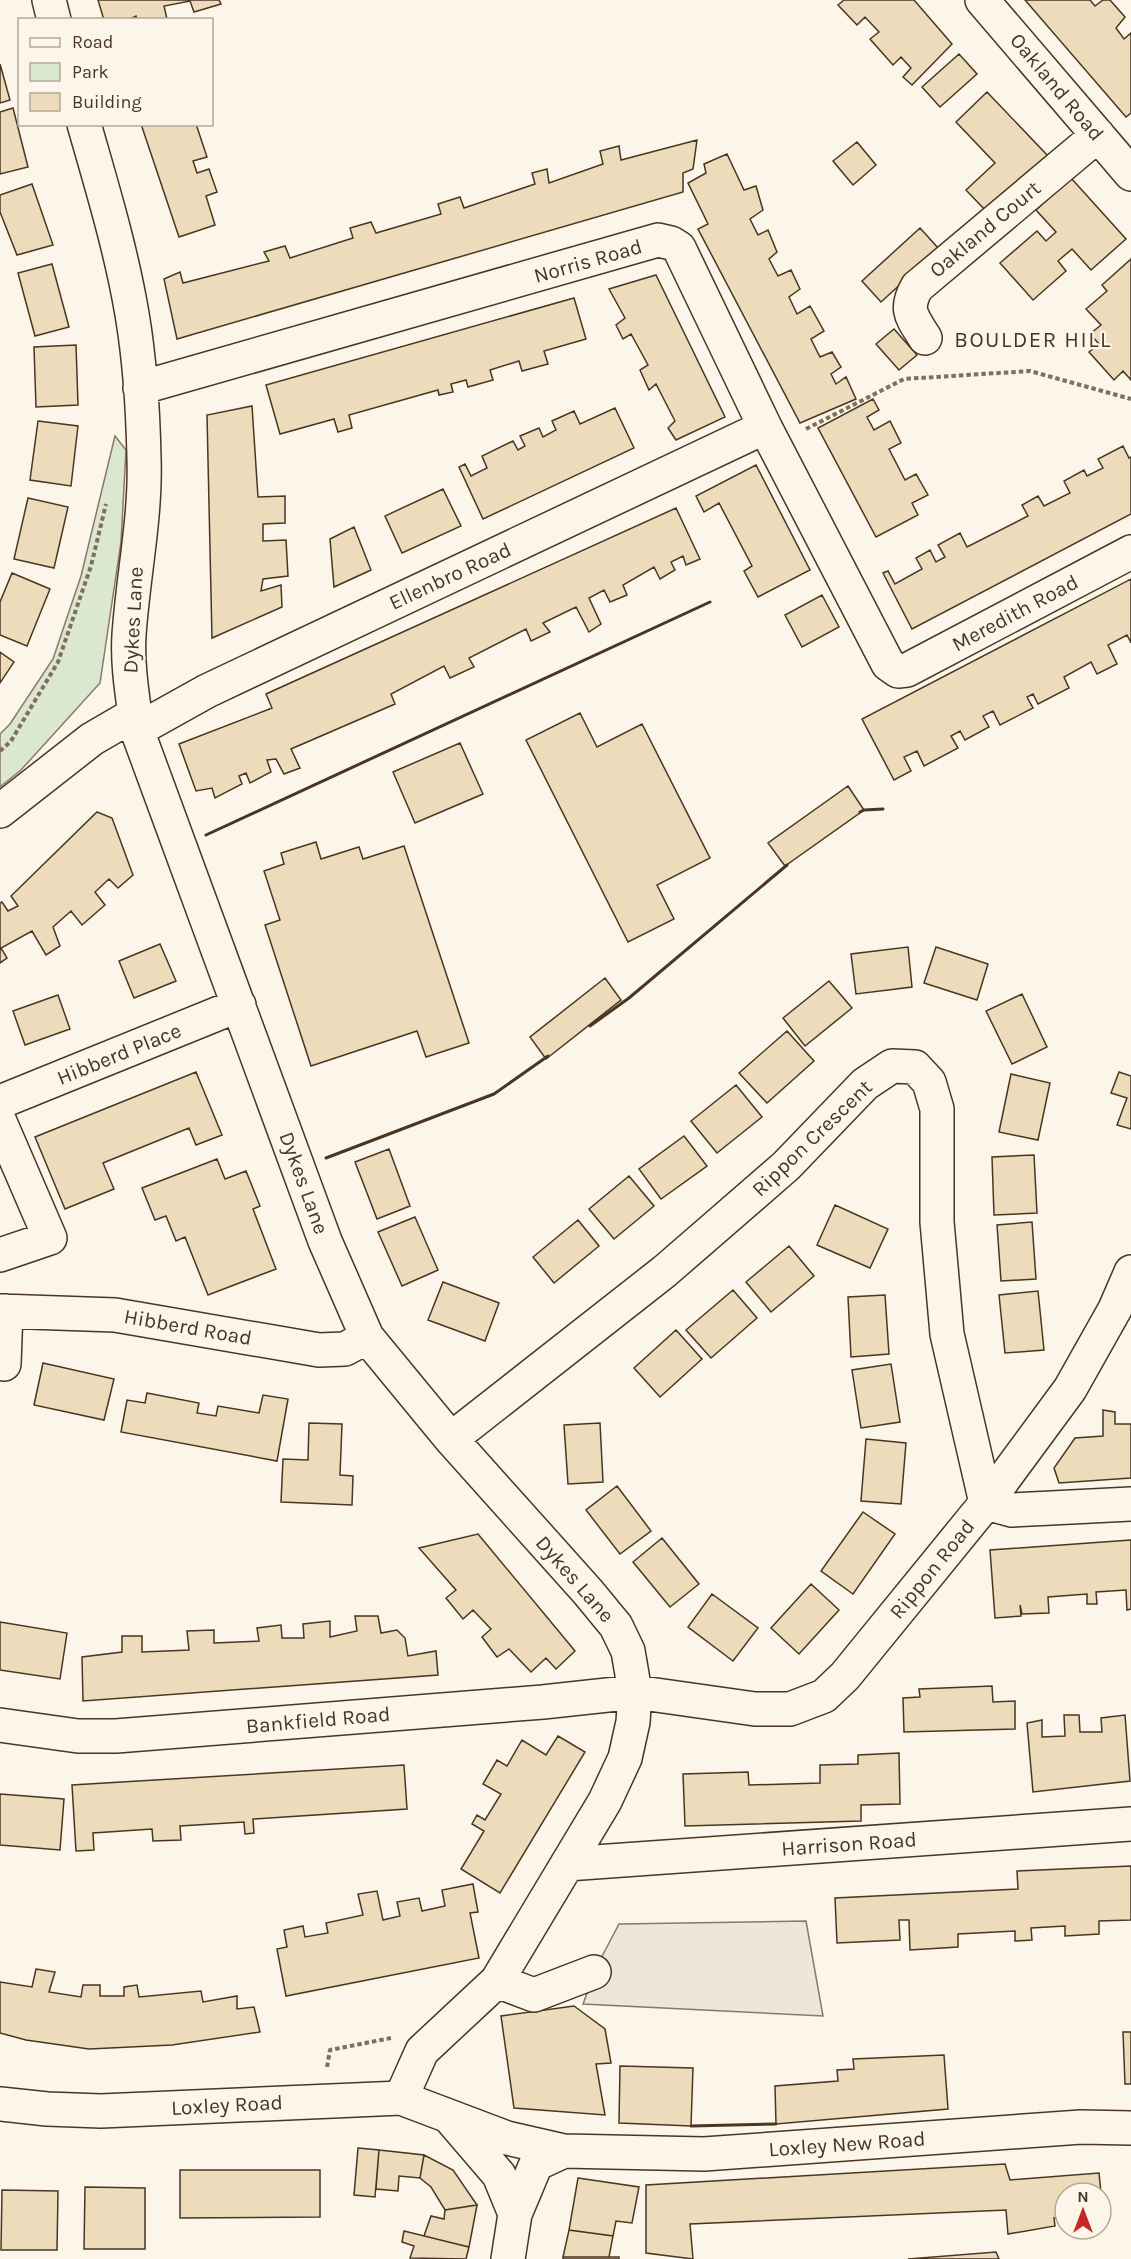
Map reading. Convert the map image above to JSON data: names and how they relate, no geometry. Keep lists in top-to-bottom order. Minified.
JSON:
{"streets":{"street":["Oakland Road","Oakland Court","Norris Road","Ellenbro Road","Meredith Road","Dykes Lane","Hibberd Place","Rippon Crescent","Hibberd Road","Rippon Road","Bankfield Road","Harrison Road","Loxley Road","Loxley New Road"]},"crossings":[["Oakland Road","Oakland Court"],["Norris Road","Ellenbro Road"],["Norris Road","Meredith Road"],["Norris Road","Dykes Lane"],["Ellenbro Road","Dykes Lane"],["Dykes Lane","Hibberd Place"],["Dykes Lane","Rippon Crescent"],["Dykes Lane","Hibberd Road"],["Dykes Lane","Rippon Road"],["Dykes Lane","Bankfield Road"],["Dykes Lane","Harrison Road"],["Dykes Lane","Loxley Road"],["Rippon Crescent","Rippon Road"],["Rippon Road","Bankfield Road"],["Loxley Road","Loxley New Road"]],"districts":["BOULDER HILL"],"legend":["Road","Park","Building"],"north":"top"}
